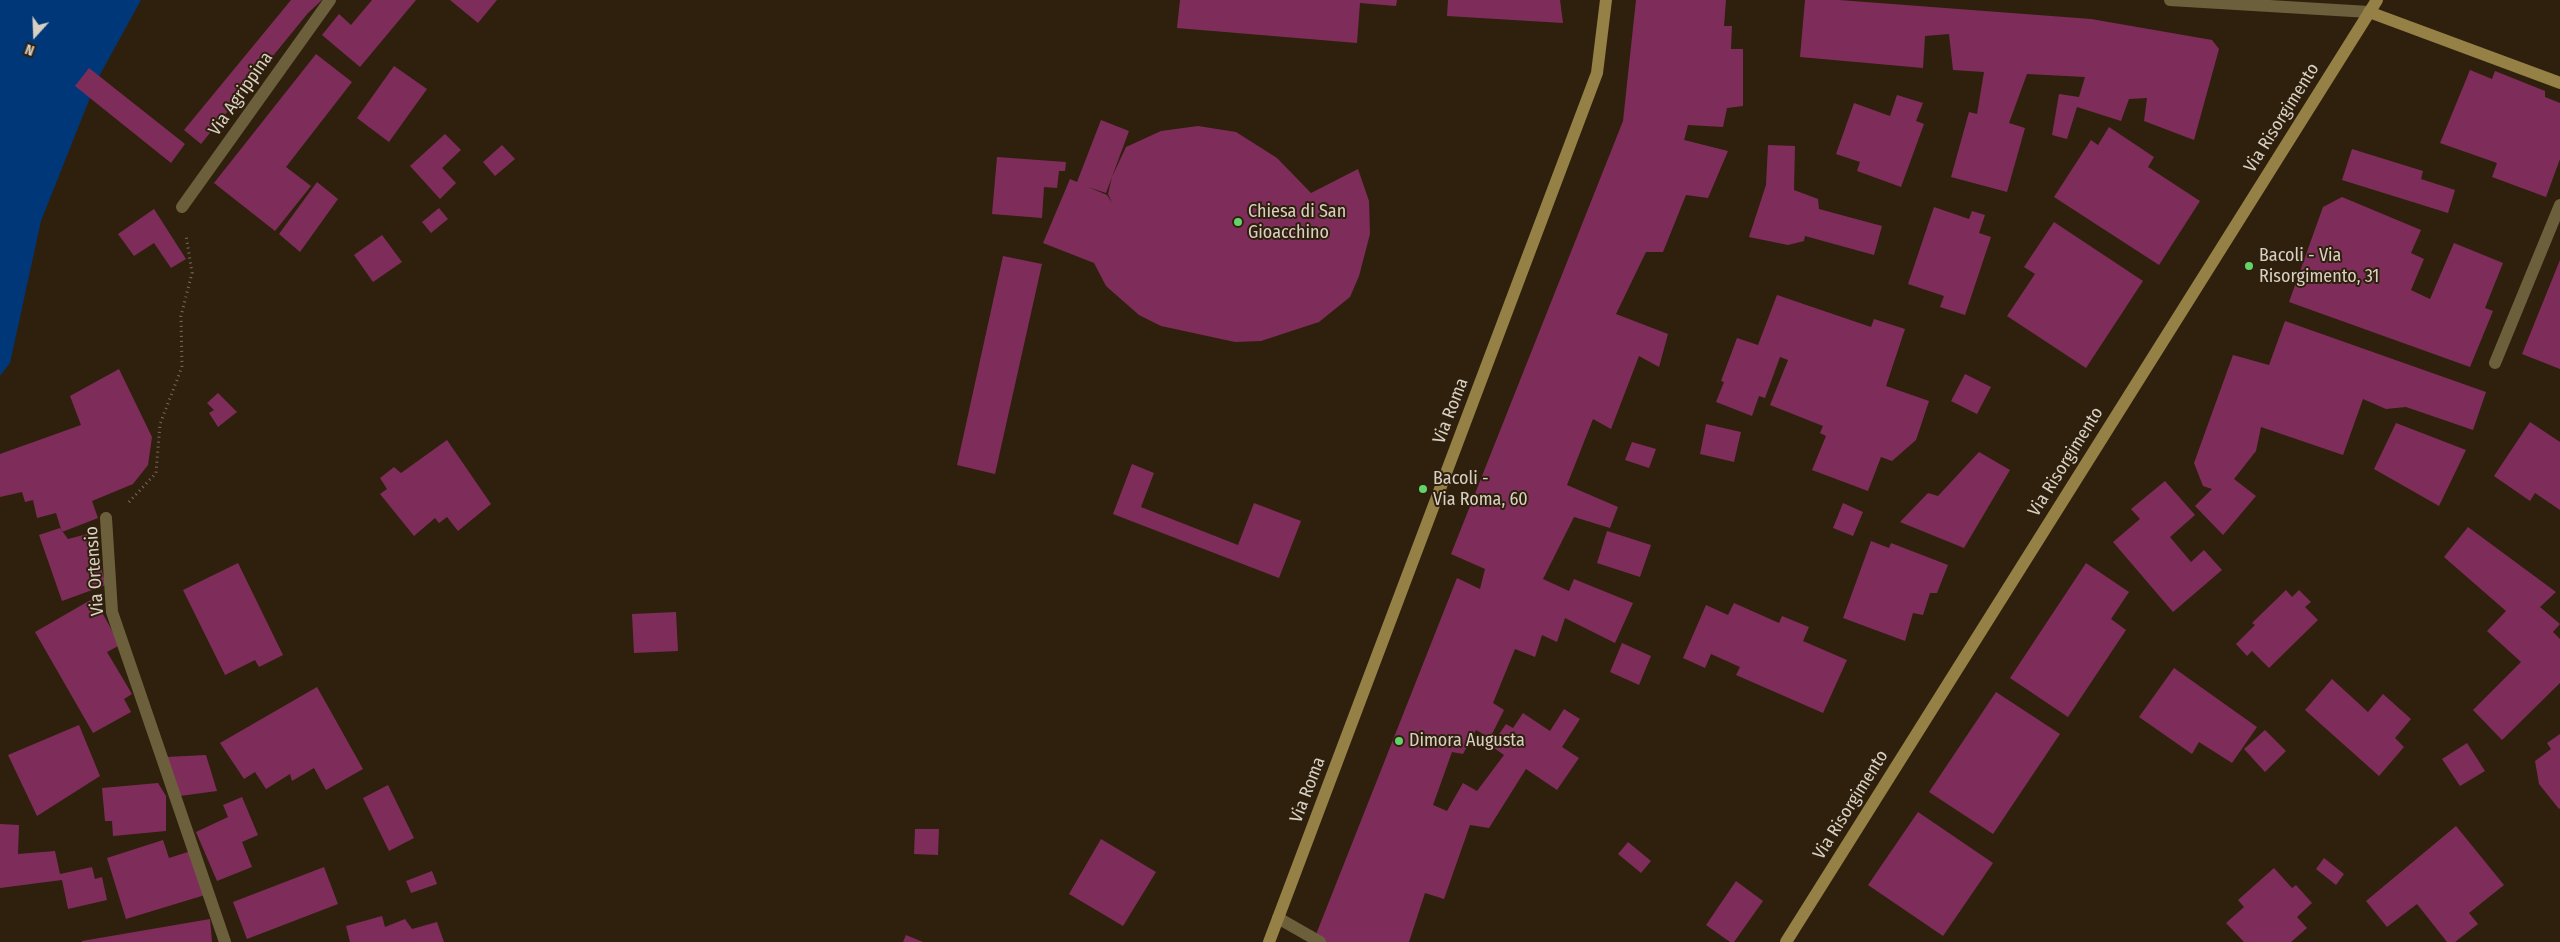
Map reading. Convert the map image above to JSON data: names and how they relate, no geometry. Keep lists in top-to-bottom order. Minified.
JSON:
{"streets":{"street":["Via Agrippina","Via Risorgimento","Via Roma","Via Ortensio"]},"crossings":[["Via Agrippina","Via Ortensio"]],"places":["Chiesa di San Gioacchino","Bacoli - Via Risorgimento, 31","Bacoli - Via Roma, 60","Dimora Augusta"],"north":"bottom"}
